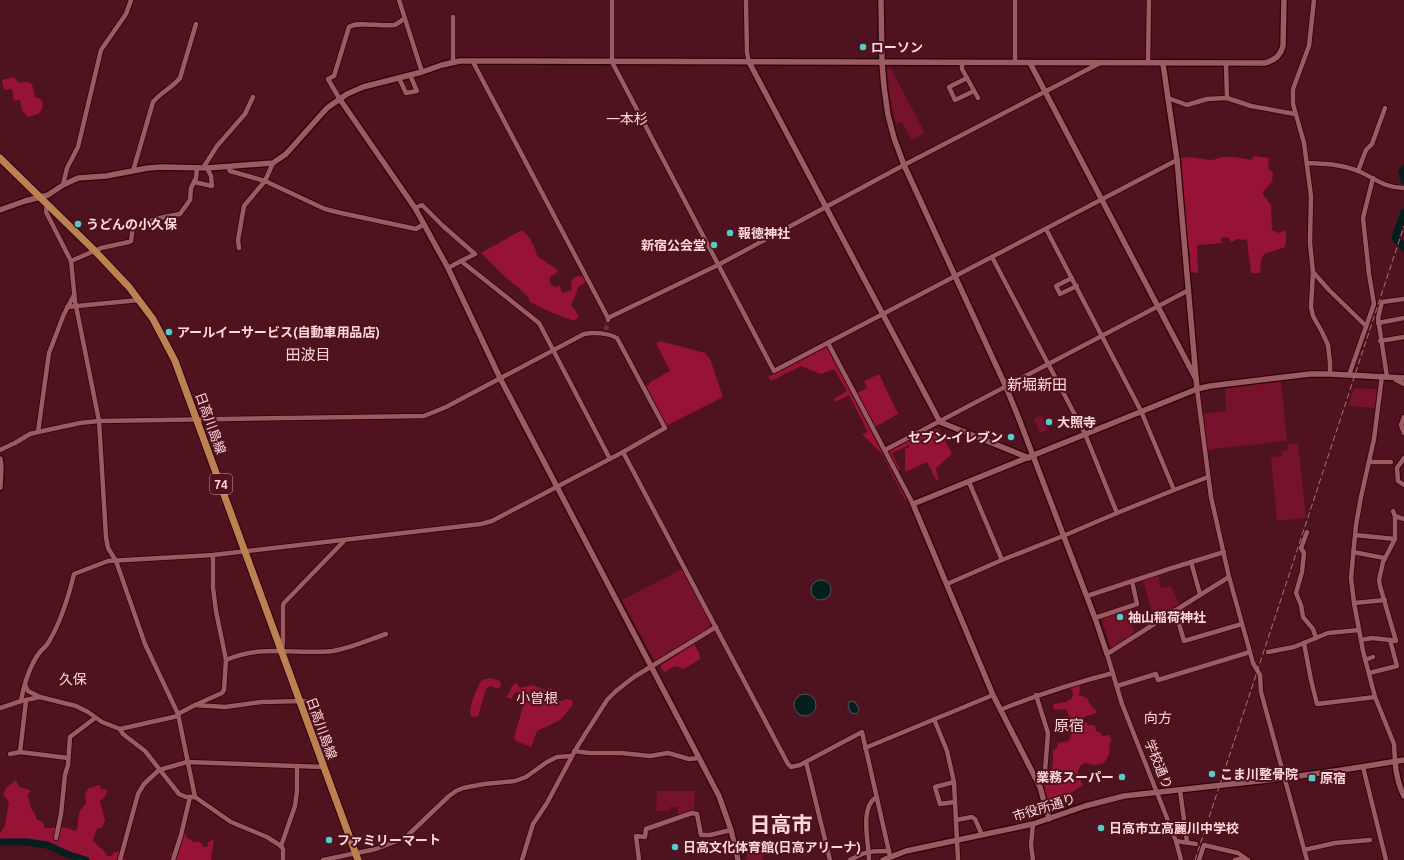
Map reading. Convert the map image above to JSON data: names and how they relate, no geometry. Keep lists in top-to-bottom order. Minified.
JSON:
{"streets":{"main road":["日高川島線","74"],"street":["学校通り","市役所通り"]},"crossings":[["学校通り","市役所通り"]],"districts":["一本杉","田波目","新堀新田","久保","小曽根","向方","原宿","日高市"],"places":{"other":["ローソン","うどんの小久保","報徳神社","新宿公会堂","アールイーサービス(自動車用品店)","大照寺","セブン-イレブン","袖山稲荷神社","こま川整骨院","業務スーパー","日高市立高麗川中学校","ファミリーマート","日高文化体育館(日高アリーナ)"],"transit":["原宿"]}}
